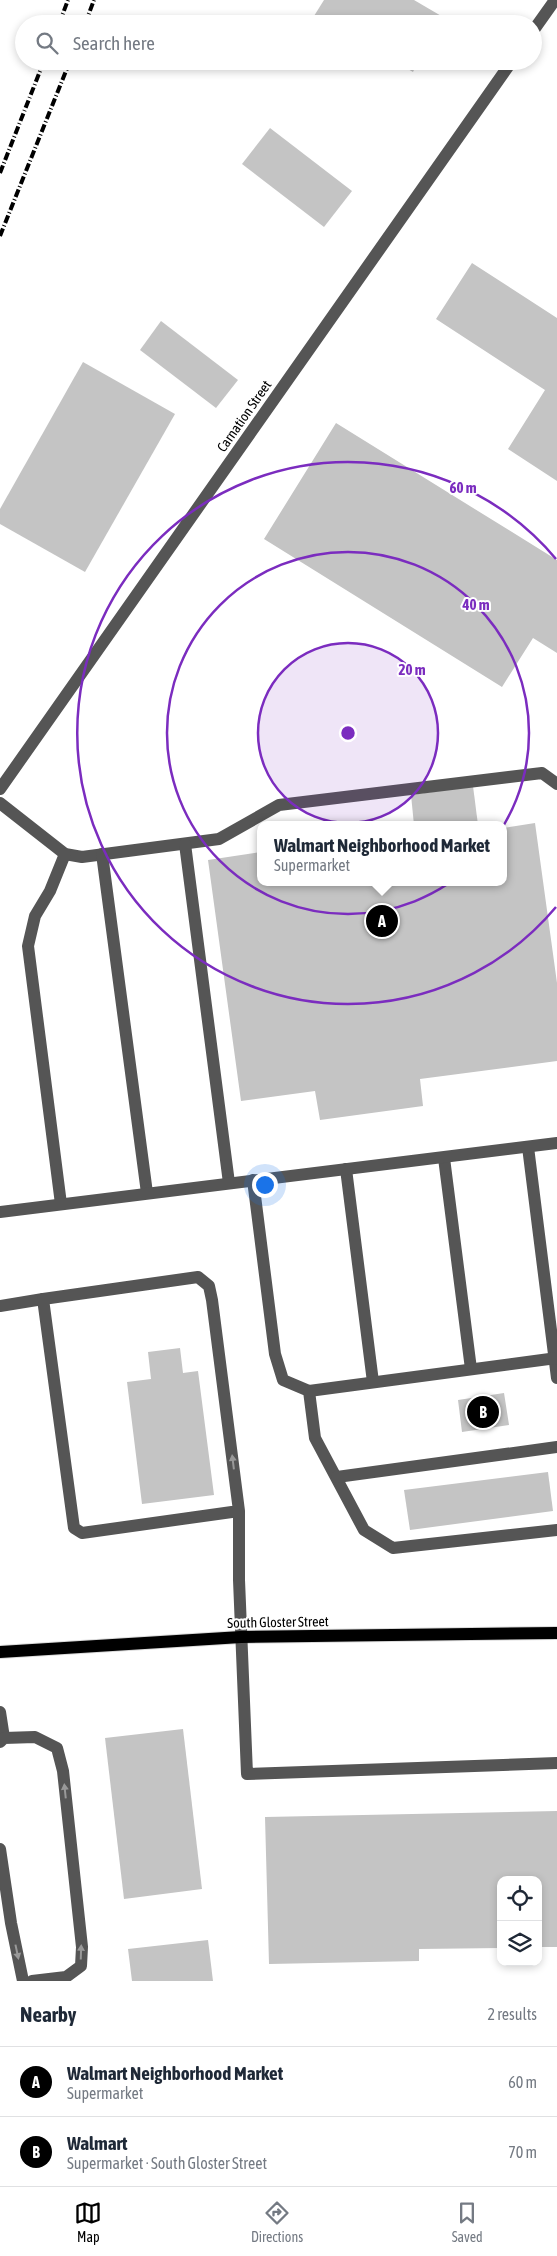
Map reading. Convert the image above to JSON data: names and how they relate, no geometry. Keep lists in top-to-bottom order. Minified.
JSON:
{"streets":{"main road":["South Gloster Street"],"street":["Carnation Street"]},"page":{"search":"Search here","popup":["Walmart Neighborhood Market","Supermarket"],"pins":["A","B"],"heading":["Nearby","2 results"],"list":[{"mark":"A","name":"Walmart Neighborhood Market","note":"Supermarket","value":"60 m"},{"mark":"B","name":"Walmart","note":"Supermarket · South Gloster Street","value":"70 m"}],"nav":["Map","Directions","Saved"]},"rings":["60 m","40 m","20 m"]}
